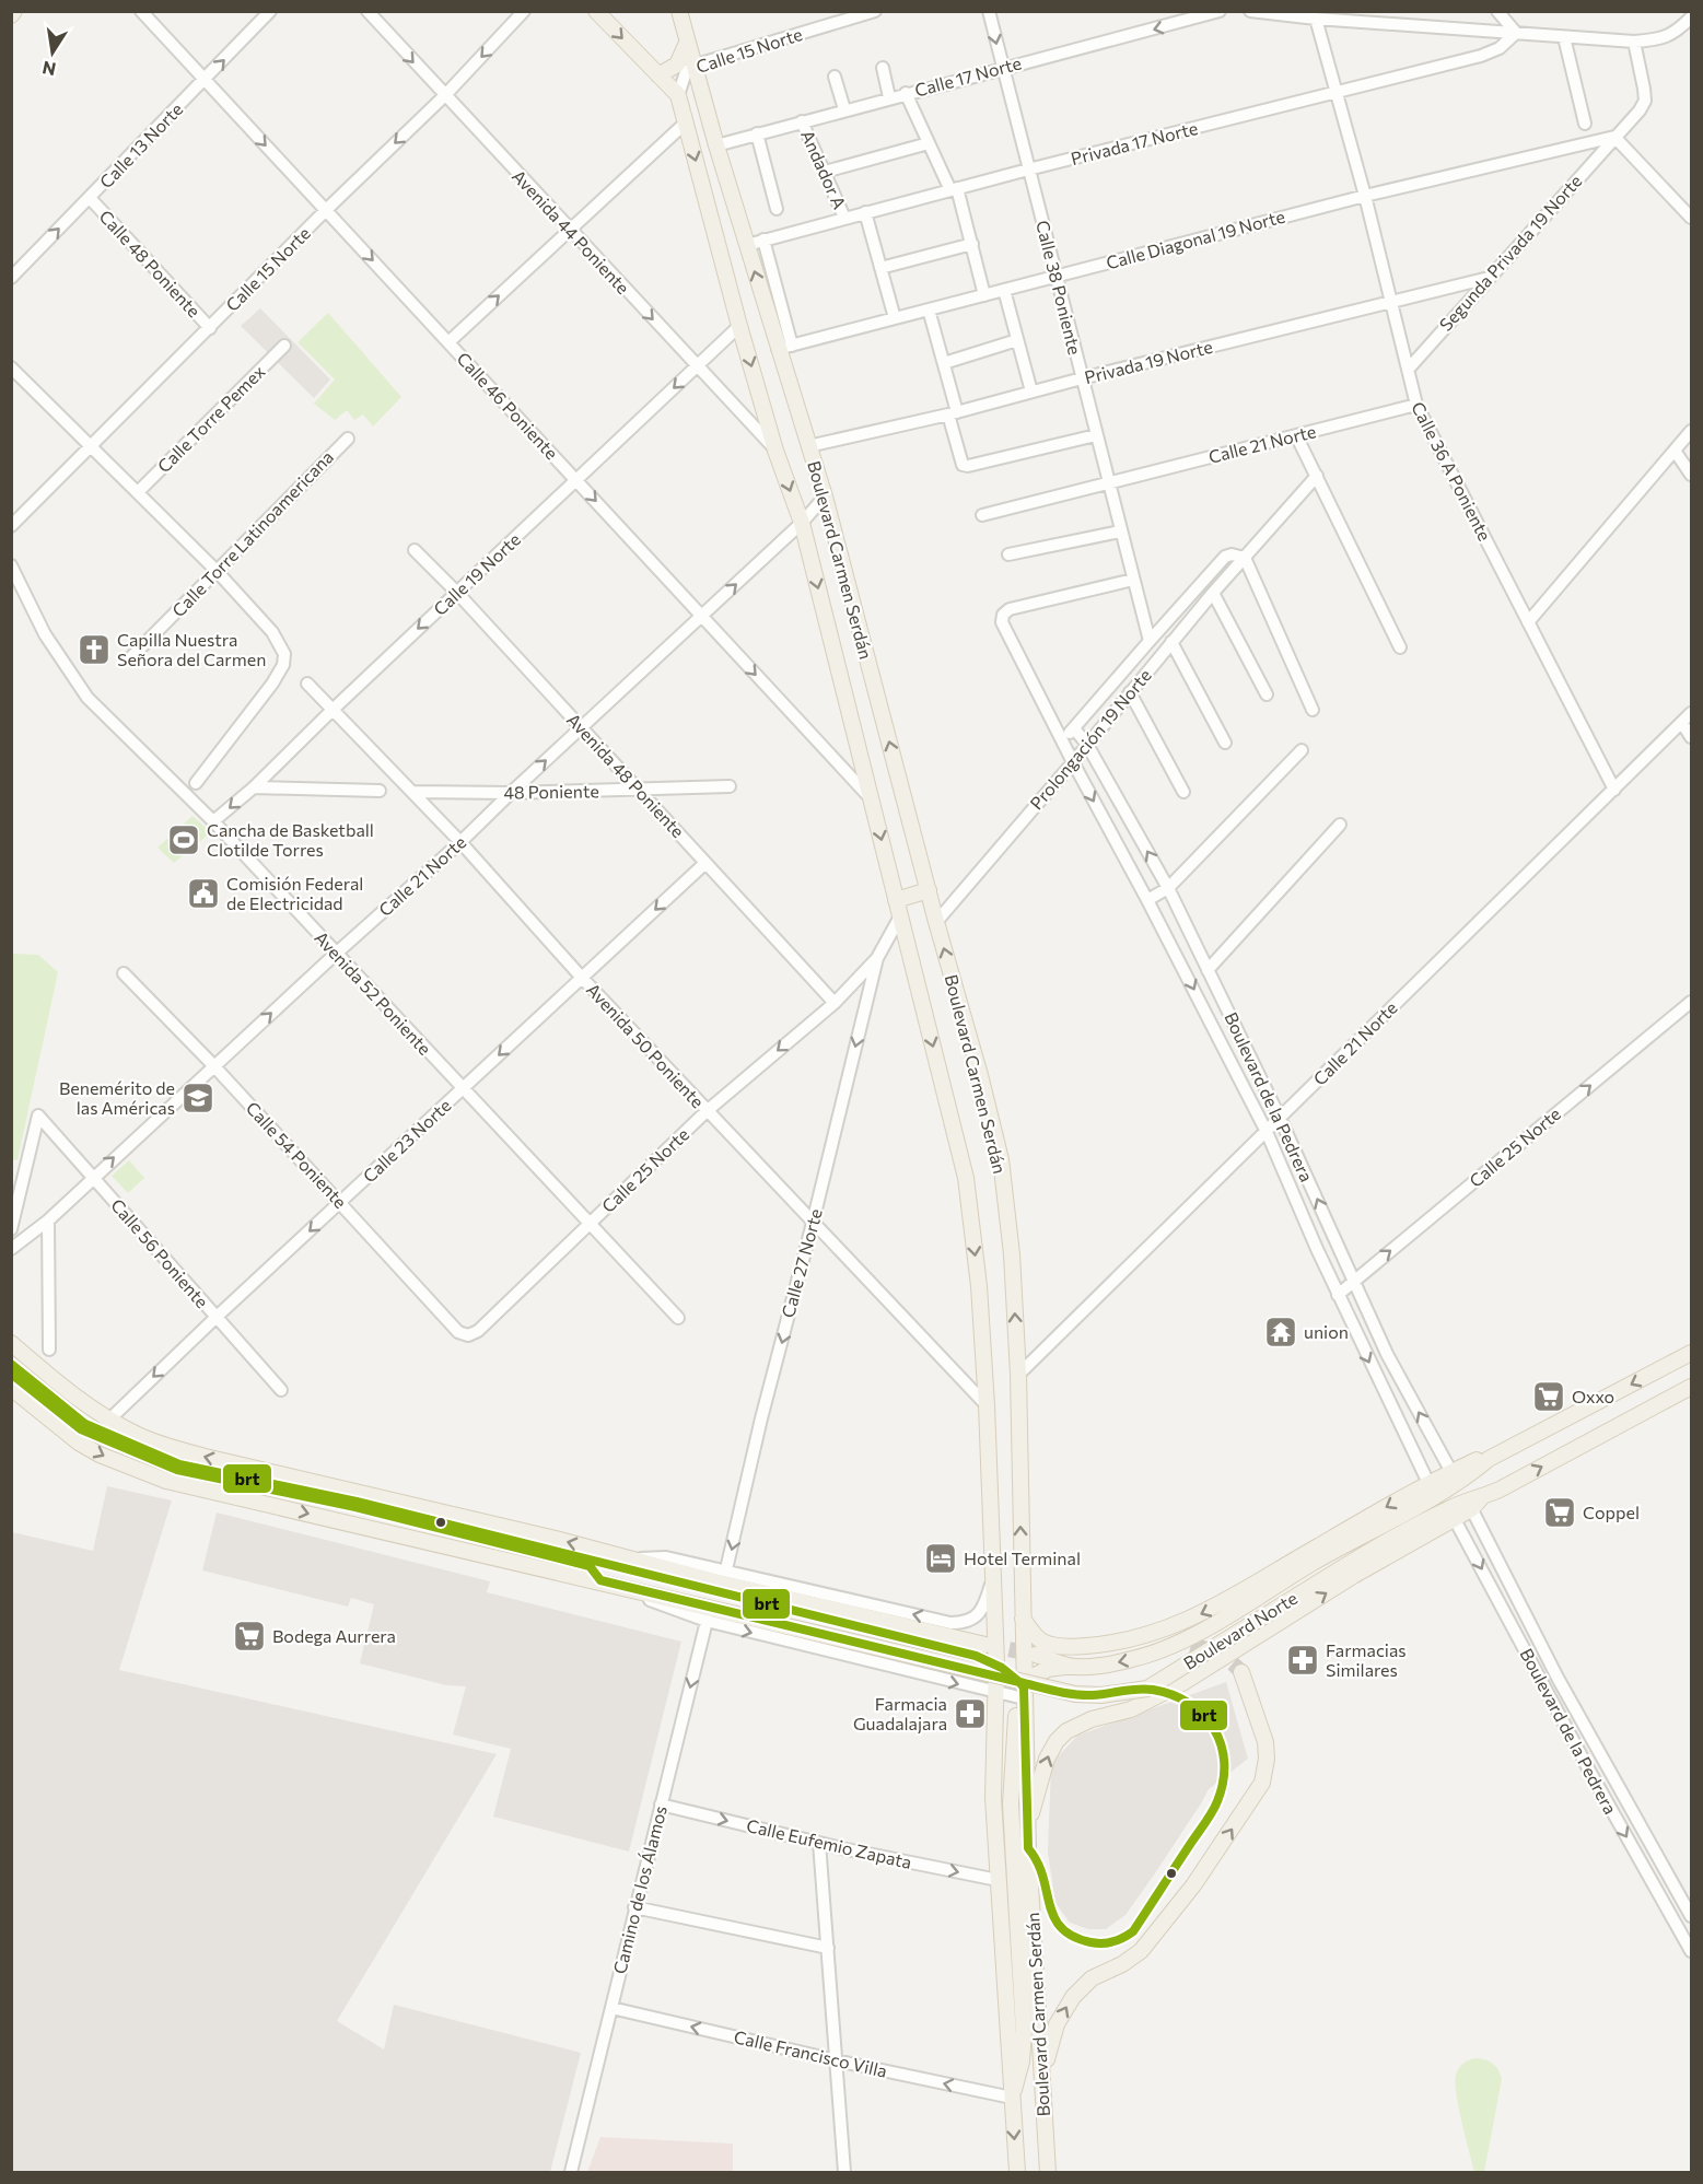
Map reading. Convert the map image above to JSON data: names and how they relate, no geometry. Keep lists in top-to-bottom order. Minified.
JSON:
{"streets":{"main road":["Boulevard Carmen Serdán","Boulevard Norte"],"street":["Calle 15 Norte","Calle 17 Norte","Privada 17 Norte","Calle 13 Norte","Andador A","Avenida 44 Poniente","Calle Diagonal 19 Norte","Segunda Privada 19 Norte","Calle 48 Poniente","Calle 38 Poniente","Privada 19 Norte","Calle 46 Poniente","Calle Torre Pemex","Calle 21 Norte","Calle 36 A Poniente","Calle Torre Latinoamericana","Calle 19 Norte","Prolongación 19 Norte","Avenida 48 Poniente","48 Poniente","Avenida 52 Poniente","Avenida 50 Poniente","Boulevard de la Pedrera","Calle 23 Norte","Calle 25 Norte","Calle 54 Poniente","Calle 56 Poniente","Calle 27 Norte","Calle Eufemio Zapata","Camino de los Álamos","Calle Francisco Villa"]},"crossings":[["Calle 15 Norte","Avenida 44 Poniente"],["Calle 15 Norte","Calle 48 Poniente"],["Calle 15 Norte","Calle 46 Poniente"],["Calle 15 Norte","Boulevard Carmen Serdán"],["Calle 17 Norte","Andador A"],["Calle 17 Norte","Calle 38 Poniente"],["Calle 17 Norte","Boulevard Carmen Serdán"],["Privada 17 Norte","Andador A"],["Privada 17 Norte","Calle 38 Poniente"],["Privada 17 Norte","Calle 36 A Poniente"],["Privada 17 Norte","Boulevard Carmen Serdán"],["Calle 13 Norte","Calle 48 Poniente"],["Calle 13 Norte","Calle 46 Poniente"],["Avenida 44 Poniente","Boulevard Carmen Serdán"],["Avenida 44 Poniente","Calle 19 Norte"],["Calle Diagonal 19 Norte","Segunda Privada 19 Norte"],["Calle Diagonal 19 Norte","Calle 38 Poniente"],["Calle Diagonal 19 Norte","Calle 36 A Poniente"],["Calle Diagonal 19 Norte","Boulevard Carmen Serdán"],["Segunda Privada 19 Norte","Privada 19 Norte"],["Segunda Privada 19 Norte","Calle 36 A Poniente"],["Calle 38 Poniente","Privada 19 Norte"],["Calle 38 Poniente","Calle 21 Norte"],["Calle 38 Poniente","Prolongación 19 Norte"],["Calle 38 Poniente","Boulevard de la Pedrera"],["Privada 19 Norte","Calle 36 A Poniente"],["Privada 19 Norte","Boulevard Carmen Serdán"],["Calle 46 Poniente","Calle 21 Norte"],["Calle 46 Poniente","Boulevard Carmen Serdán"],["Calle 46 Poniente","Calle 19 Norte"],["Calle 21 Norte","Calle 36 A Poniente"],["Calle 21 Norte","Boulevard Carmen Serdán"],["Calle 21 Norte","Avenida 48 Poniente"],["Calle 21 Norte","48 Poniente"],["Calle 21 Norte","Avenida 52 Poniente"],["Calle 21 Norte","Avenida 50 Poniente"],["Calle 21 Norte","Boulevard de la Pedrera"],["Calle 21 Norte","Calle 54 Poniente"],["Calle 21 Norte","Calle 56 Poniente"],["Boulevard Carmen Serdán","Calle 19 Norte"],["Boulevard Carmen Serdán","Prolongación 19 Norte"],["Boulevard Carmen Serdán","Avenida 50 Poniente"],["Boulevard Carmen Serdán","Calle 25 Norte"],["Boulevard Carmen Serdán","Boulevard Norte"],["Boulevard Carmen Serdán","Calle Eufemio Zapata"],["Boulevard Carmen Serdán","Calle Francisco Villa"],["Calle 19 Norte","Avenida 48 Poniente"],["Calle 19 Norte","Avenida 52 Poniente"],["Calle 19 Norte","Avenida 50 Poniente"],["Prolongación 19 Norte","Boulevard de la Pedrera"],["Avenida 48 Poniente","48 Poniente"],["Avenida 48 Poniente","Calle 23 Norte"],["Avenida 48 Poniente","Calle 25 Norte"],["48 Poniente","Avenida 50 Poniente"],["Avenida 52 Poniente","Calle 23 Norte"],["Avenida 52 Poniente","Calle 25 Norte"],["Avenida 50 Poniente","Calle 23 Norte"],["Avenida 50 Poniente","Calle 25 Norte"],["Avenida 50 Poniente","Calle 27 Norte"],["Boulevard de la Pedrera","Calle 25 Norte"],["Boulevard de la Pedrera","Boulevard Norte"],["Calle 23 Norte","Calle 54 Poniente"],["Calle 23 Norte","Calle 56 Poniente"],["Calle 25 Norte","Calle 54 Poniente"],["Calle 25 Norte","Calle 27 Norte"],["Boulevard Norte","Camino de los Álamos"],["Calle Eufemio Zapata","Camino de los Álamos"],["Camino de los Álamos","Calle Francisco Villa"]],"one_way":["Calle 17 Norte","Calle 13 Norte","Avenida 44 Poniente","Calle 46 Poniente","Calle 19 Norte","Calle 23 Norte","Calle 27 Norte","Calle Francisco Villa"],"places":{"church":["Capilla Nuestra Señora del Carmen"],"sports":["Cancha de Basketball Clotilde Torres"],"public building":["Comisión Federal de Electricidad"],"school or university":["Benemérito de las Américas"],"temple":["union"],"supermarket":["Oxxo","Coppel","Bodega Aurrera"],"hotel":["Hotel Terminal"],"pharmacy":["Farmacias Similares","Farmacia Guadalajara"]},"lines":["transit line brt"],"north":"bottom"}
